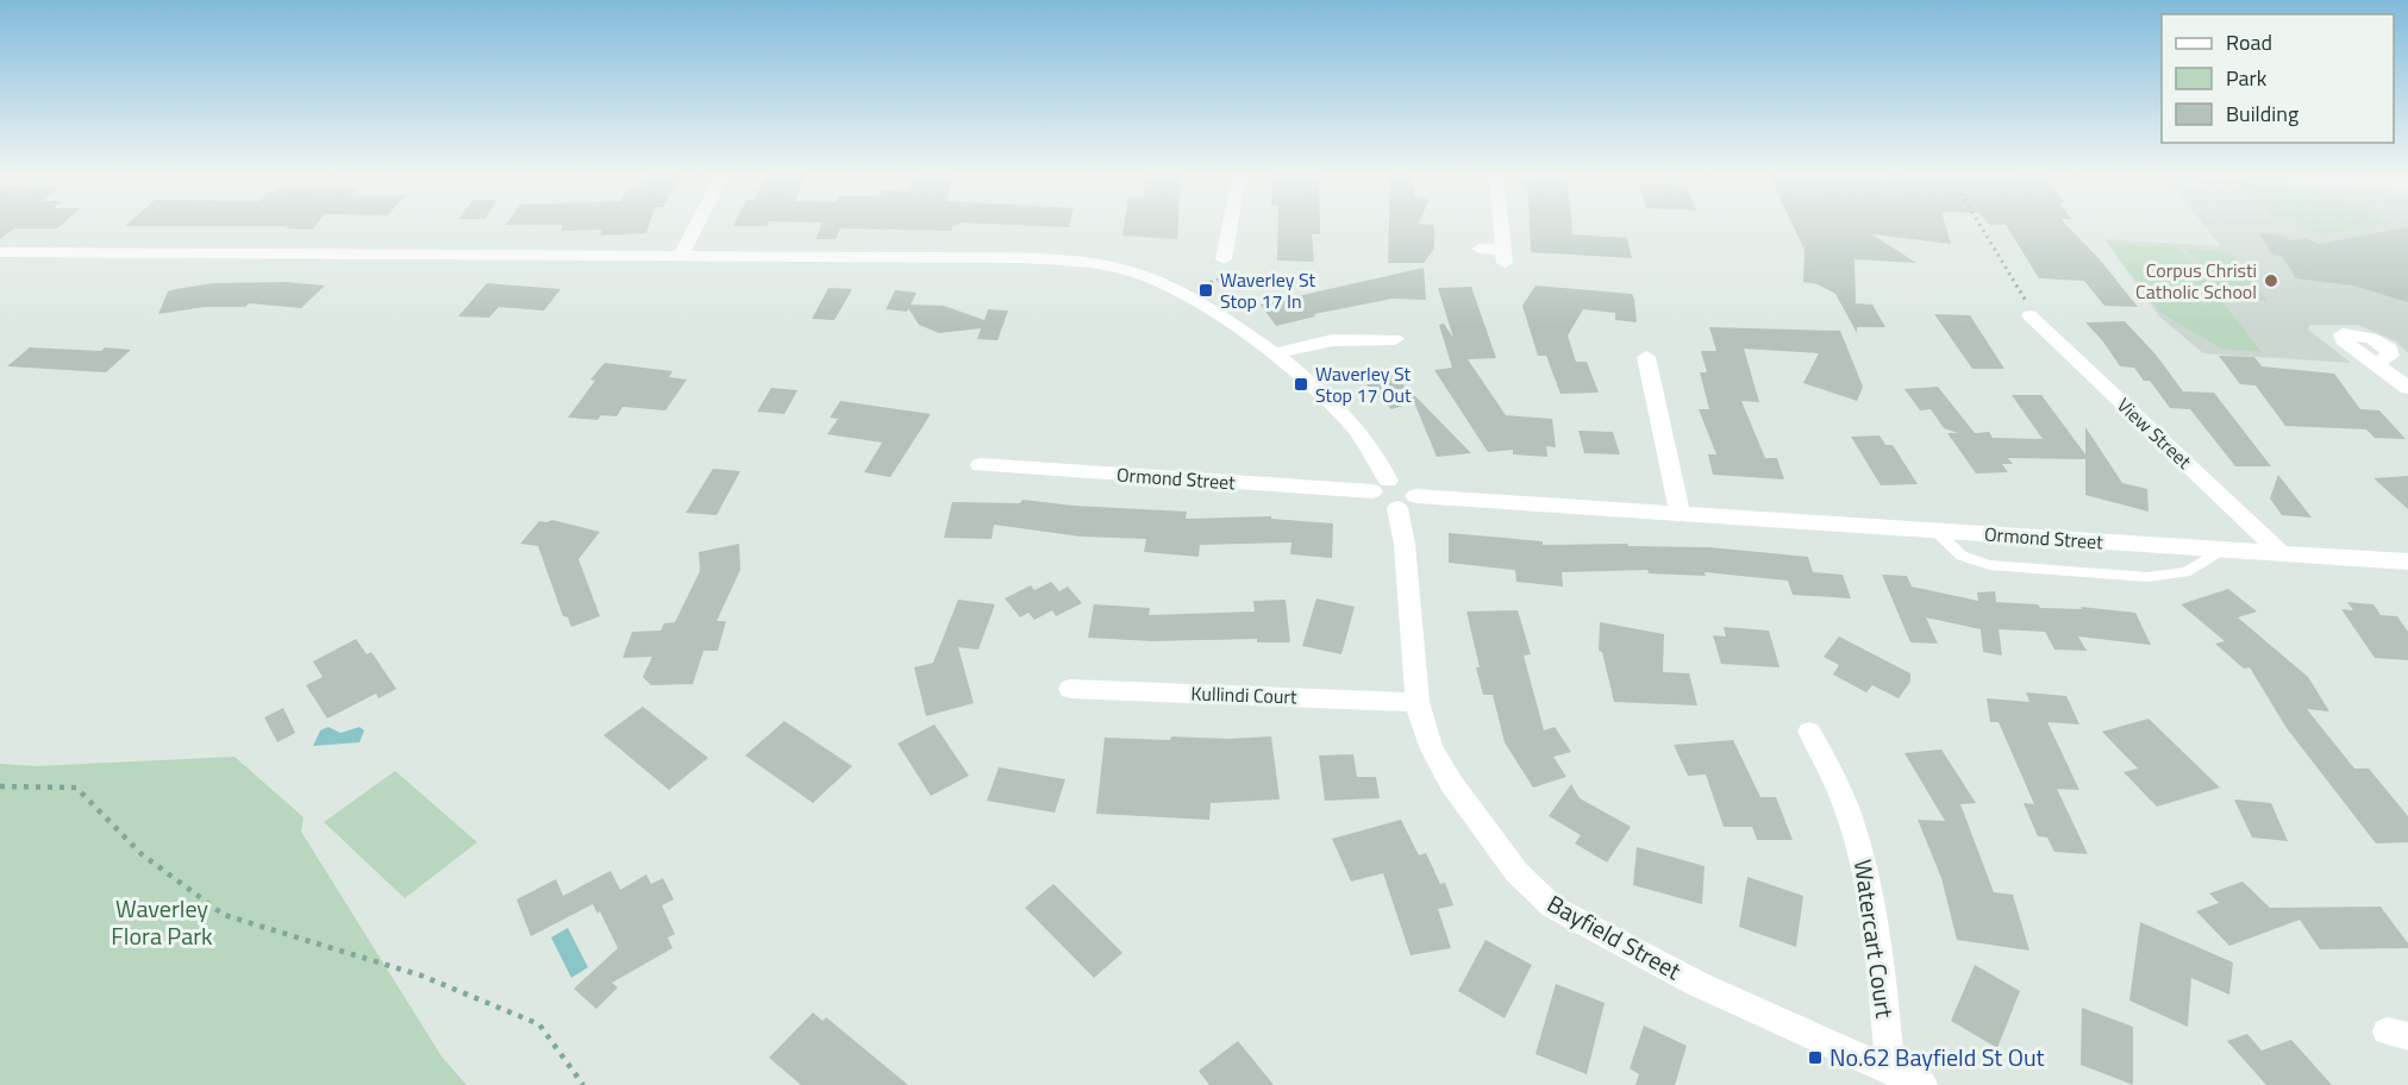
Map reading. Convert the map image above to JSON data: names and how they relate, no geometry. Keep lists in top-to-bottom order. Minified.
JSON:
{"streets":{"street":["View Street","Ormond Street","Kullindi Court","Bayfield Street","Watercart Court"]},"crossings":[["View Street","Ormond Street"],["Ormond Street","Bayfield Street"],["Kullindi Court","Bayfield Street"],["Bayfield Street","Watercart Court"]],"parks":["Waverley Flora Park"],"places":{"other":["Corpus Christi Catholic School"],"transit":["Waverley St Stop 17 In","Waverley St Stop 17 Out","No.62 Bayfield St Out"]},"legend":["Road","Park","Building"]}
